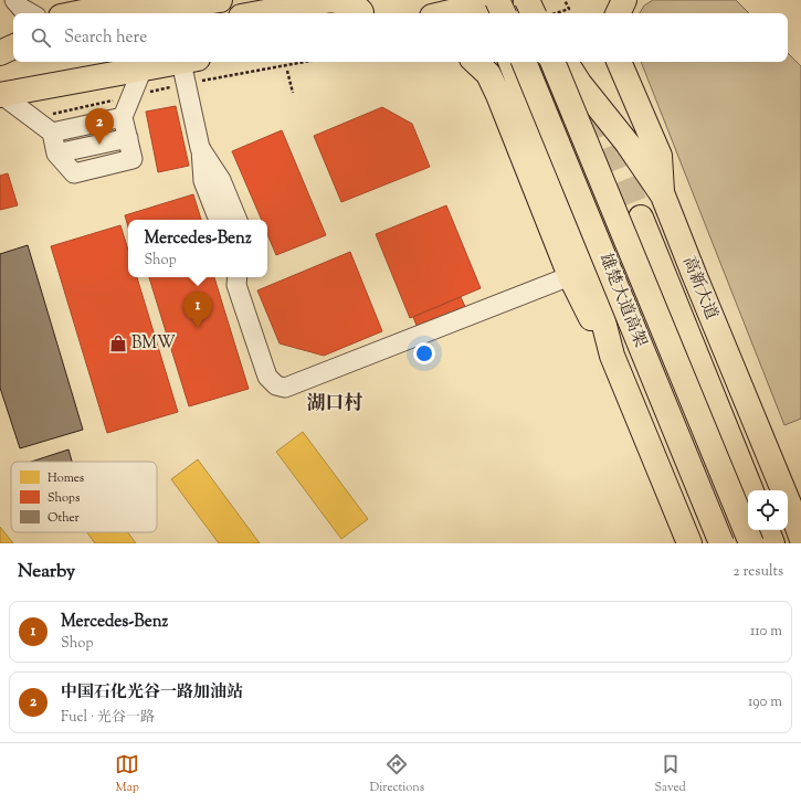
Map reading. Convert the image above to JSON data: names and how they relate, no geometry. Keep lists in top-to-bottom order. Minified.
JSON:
{"streets":{"main road":["高新大道","雄楚大道高架"]},"districts":["湖口村"],"places":{"shop":["BMW"]},"legend":["Homes","Shops","Other"],"page":{"search":"Search here","pins":["2","1"],"popup":["Mercedes-Benz","Shop"],"heading":["Nearby","2 results"],"list":[{"mark":"1","name":"Mercedes-Benz","note":"Shop","value":"110 m"},{"mark":"2","name":"中国石化光谷一路加油站","note":"Fuel · 光谷一路","value":"190 m"}],"nav":["Map","Directions","Saved"]}}
